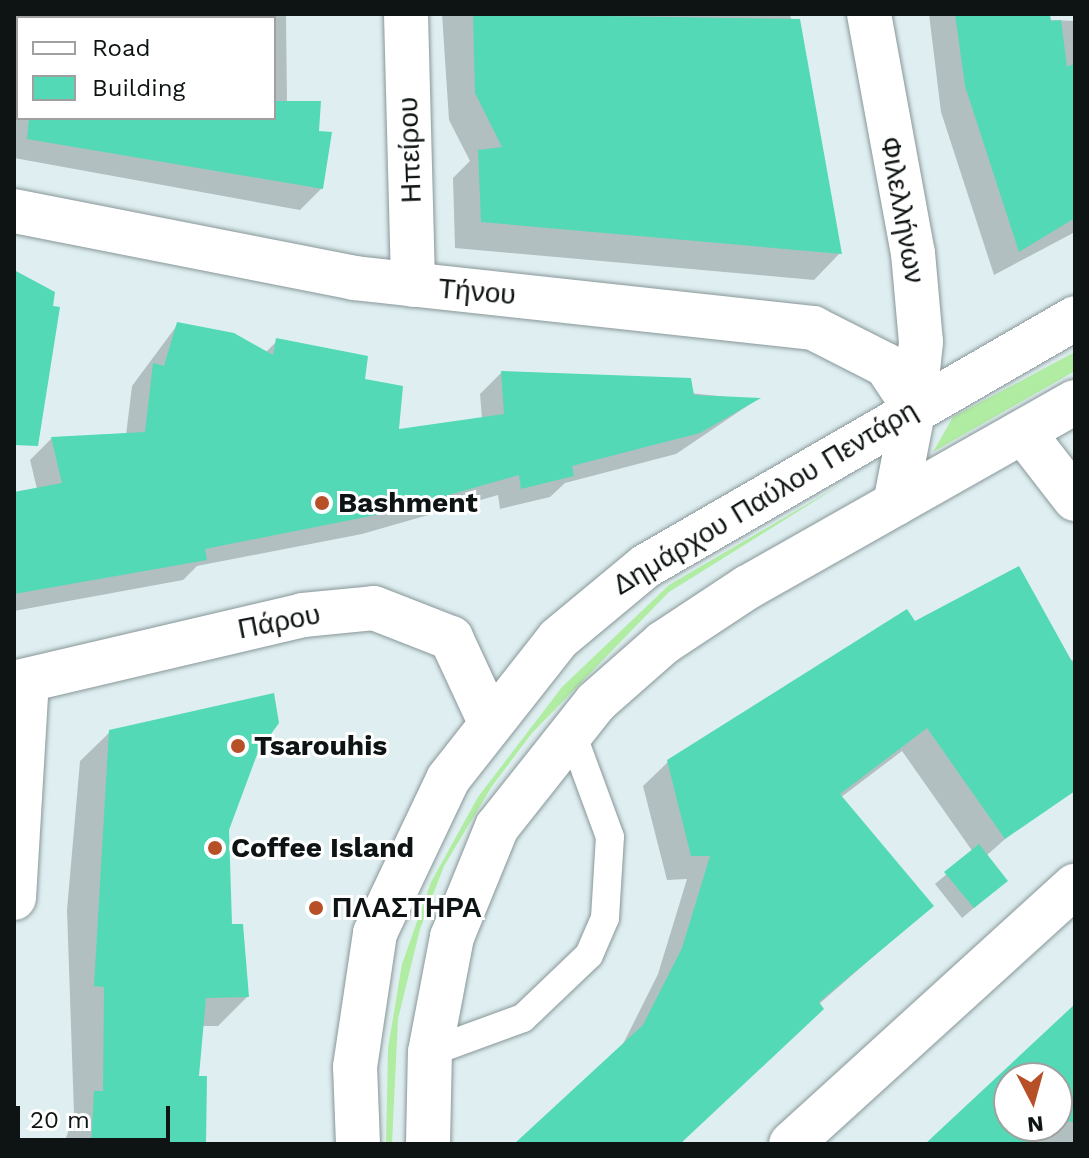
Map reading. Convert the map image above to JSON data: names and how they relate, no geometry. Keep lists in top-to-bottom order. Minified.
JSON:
{"streets":{"street":["Ηπείρου","Φιλελλήνων","Τήνου","Δημάρχου Παύλου Πεντάρη","Πάρου"]},"crossings":[["Ηπείρου","Τήνου"],["Φιλελλήνων","Τήνου"],["Φιλελλήνων","Δημάρχου Παύλου Πεντάρη"],["Τήνου","Δημάρχου Παύλου Πεντάρη"],["Δημάρχου Παύλου Πεντάρη","Πάρου"]],"places":["Bashment","Tsarouhis","Coffee Island","ΠΛΑΣΤΗΡΑ"],"legend":["Road","Building"],"scale_bar":"20 m","north":"bottom"}
